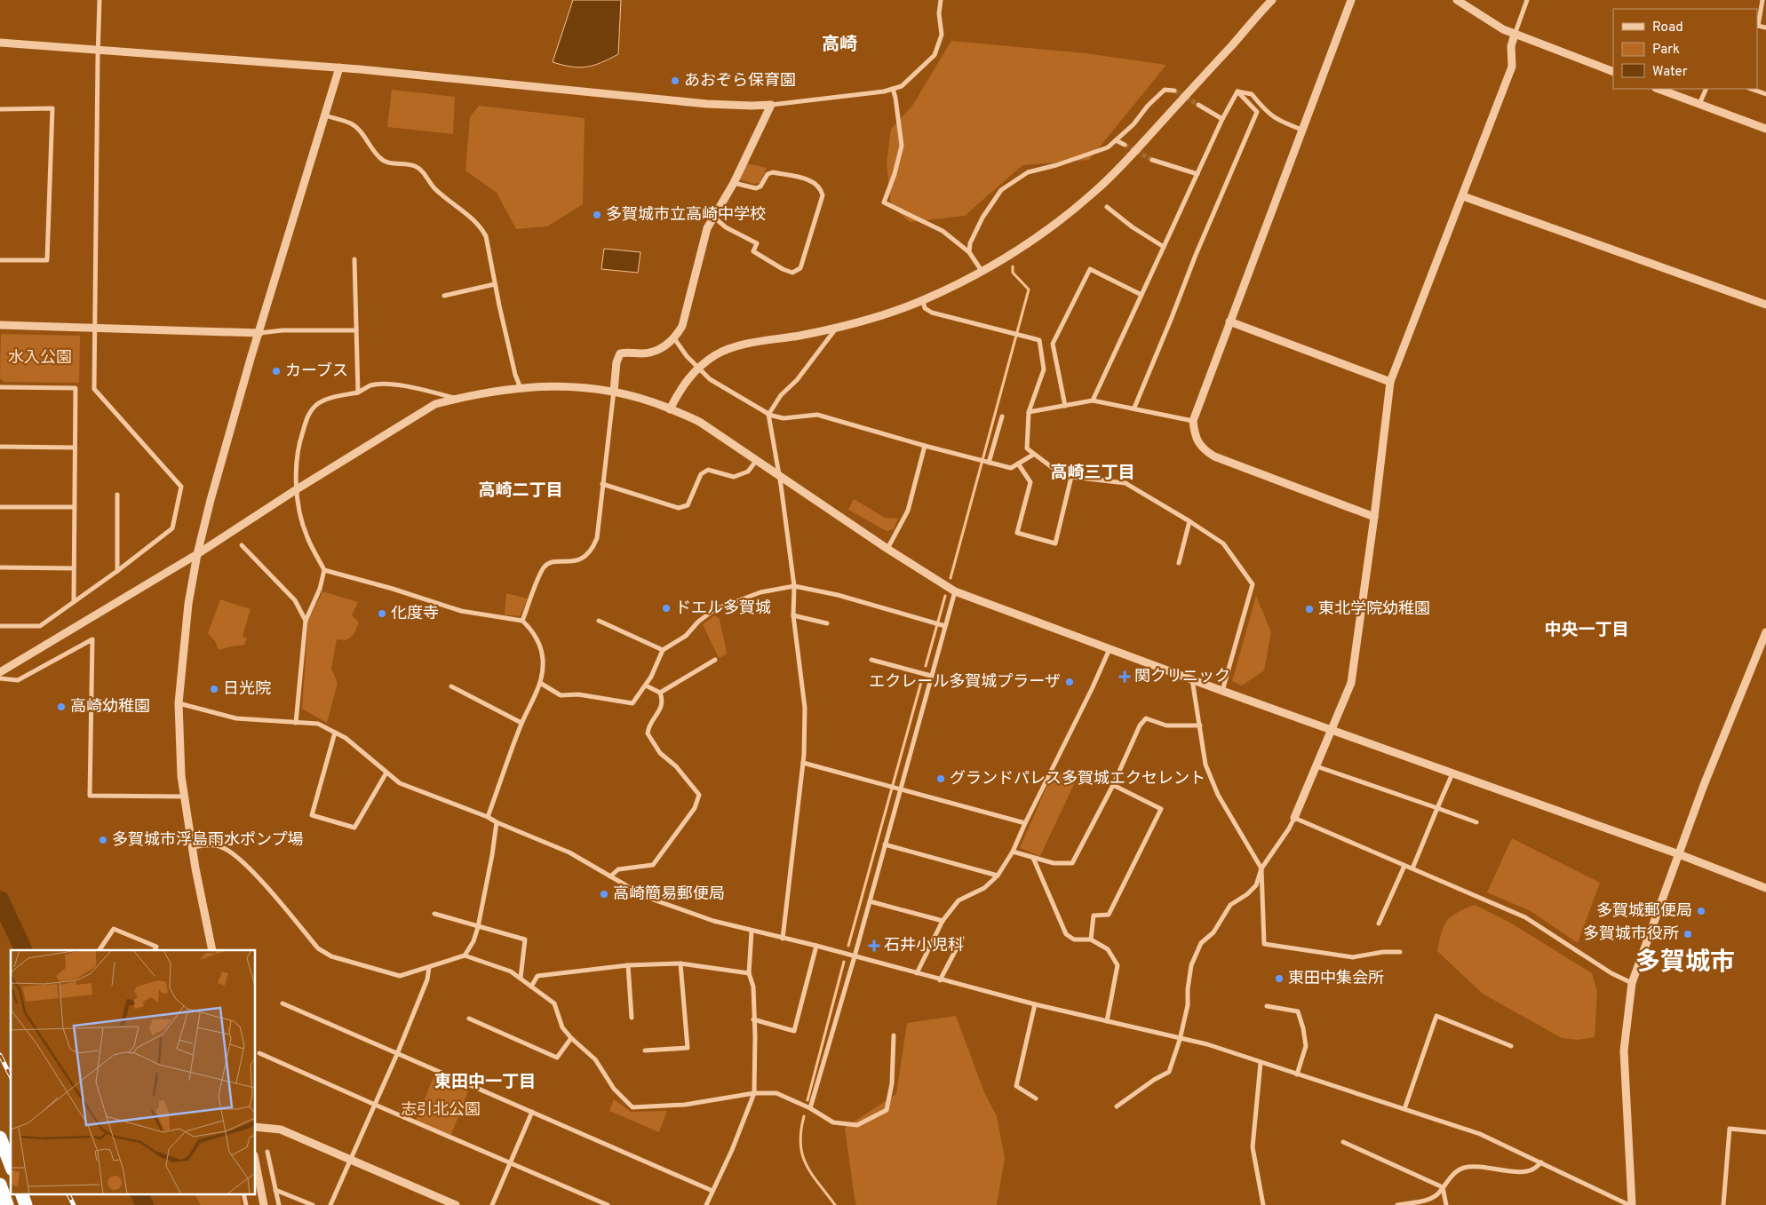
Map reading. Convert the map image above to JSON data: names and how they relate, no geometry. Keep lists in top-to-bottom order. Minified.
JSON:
{"districts":["高崎","高崎三丁目","高崎二丁目","中央一丁目","多賀城市","東田中一丁目"],"parks":["水入公園","志引北公園"],"places":{"other":["あおぞら保育園","多賀城市立高崎中学校","カーブス","ドエル多賀城","東北学院幼稚園","化度寺","エクレール多賀城プラーザ","日光院","高崎幼稚園","グランドパレス多賀城エクセレント","多賀城市浮島雨水ポンプ場","高崎簡易郵便局","多賀城郵便局","多賀城市役所","東田中集会所"],"health":["関クリニック","石井小児科"]},"legend":["Road","Park","Water"]}
